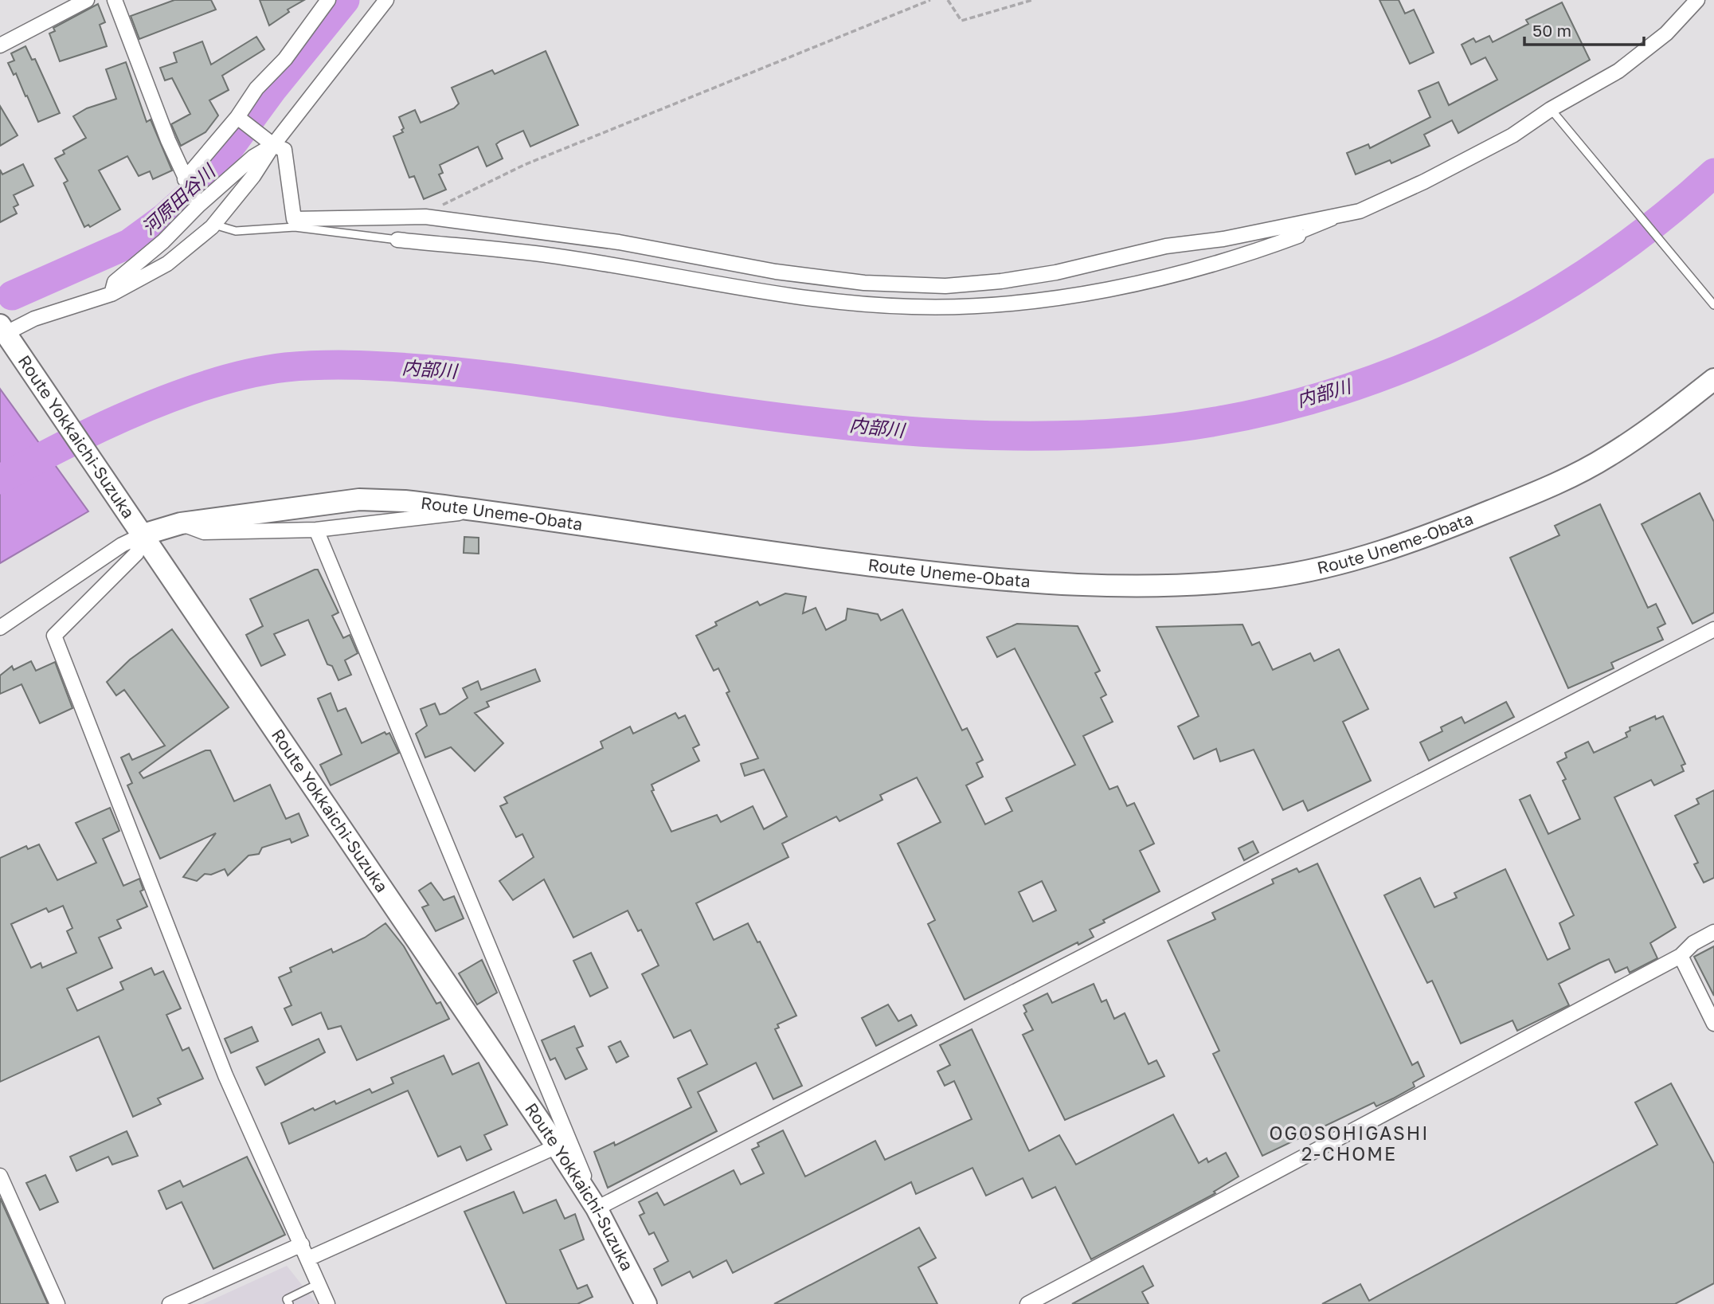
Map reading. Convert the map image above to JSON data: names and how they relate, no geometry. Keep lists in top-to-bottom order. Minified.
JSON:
{"streets":{"main road":["Route Yokkaichi-Suzuka","Route Uneme-Obata"]},"crossings":[["Route Yokkaichi-Suzuka","Route Uneme-Obata"]],"districts":["OGOSOHIGASHI 2-CHOME"],"water":["河原田谷川","内部川"],"scale_bar":"50 m"}
